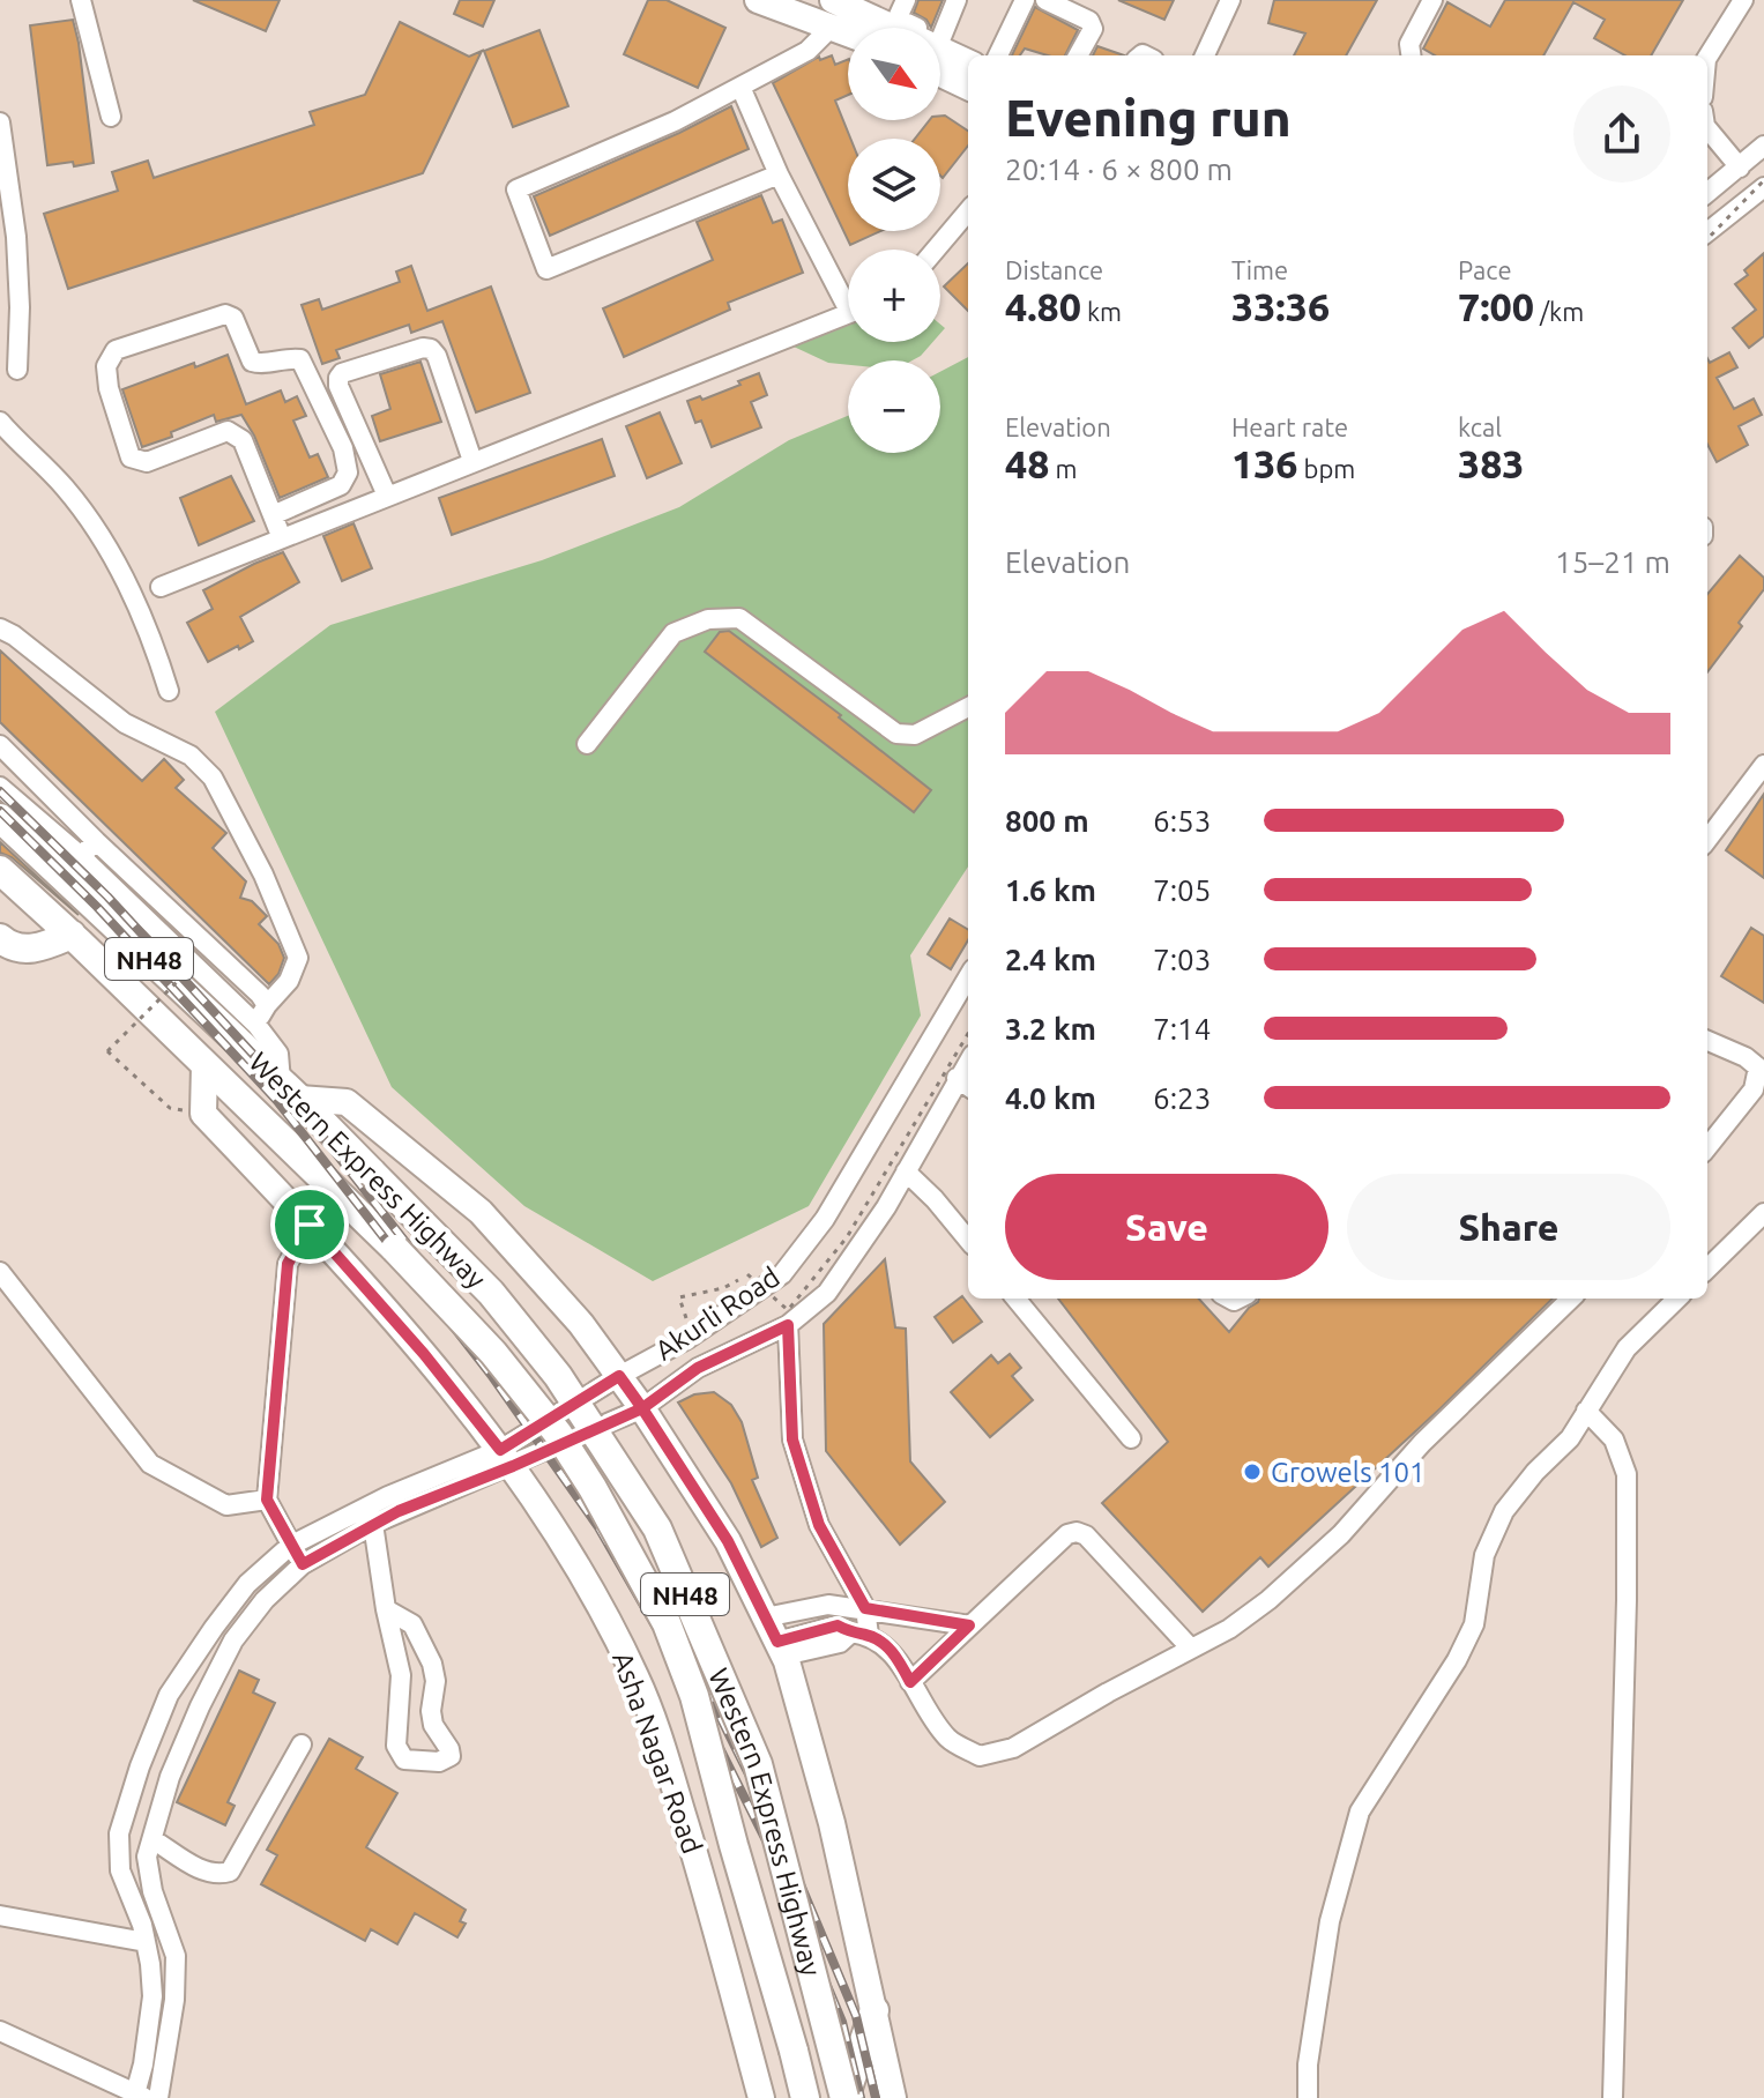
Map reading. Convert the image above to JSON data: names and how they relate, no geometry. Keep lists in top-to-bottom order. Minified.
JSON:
{"streets":{"highway":["NH48","Western Express Highway"],"main road":["Asha Nagar Road"],"street":["Akurli Road"]},"crossings":[["Akurli Road","Asha Nagar Road"]],"places":["Growels 101"],"north":"bottom right","page":{"map_buttons":["+","−"],"heading":["Evening run","20:14 · 6 × 800 m"],"stats":[["Distance","4.80 km"],["Time","33:36"],["Pace","7:00 /km"],["Elevation","48 m"],["Heart rate","136 bpm"],["kcal","383"]],"chart":["Elevation","15–21 m"],"list":[{"name":"800 m","note":"6:53"},{"name":"1.6 km","note":"7:05"},{"name":"2.4 km","note":"7:03"},{"name":"3.2 km","note":"7:14"},{"name":"4.0 km","note":"6:23"}],"buttons":["Save","Share"]}}
